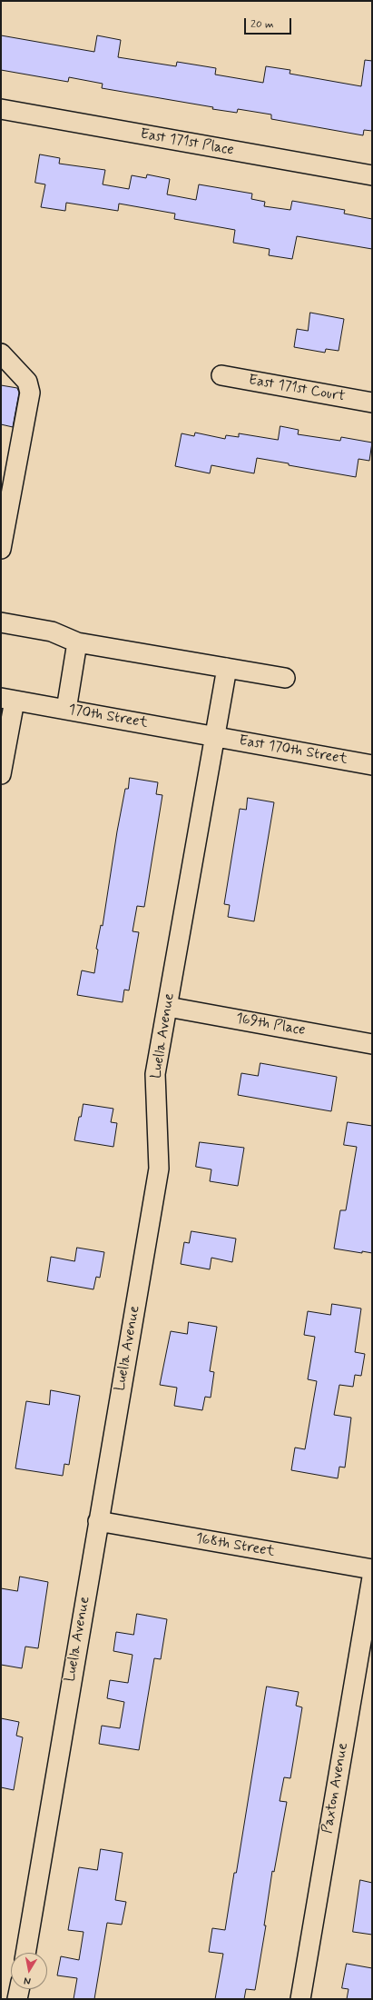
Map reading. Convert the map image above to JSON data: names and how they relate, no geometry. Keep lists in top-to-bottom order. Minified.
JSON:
{"streets":{"street":["East 171st Place","East 171st Court","170th Street","East 170th Street","169th Place","Luella Avenue","168th Street","Paxton Avenue"]},"crossings":[["170th Street","East 170th Street"],["170th Street","Luella Avenue"],["East 170th Street","Luella Avenue"],["169th Place","Luella Avenue"],["Luella Avenue","168th Street"]],"scale_bar":"20 m","north":"bottom"}
